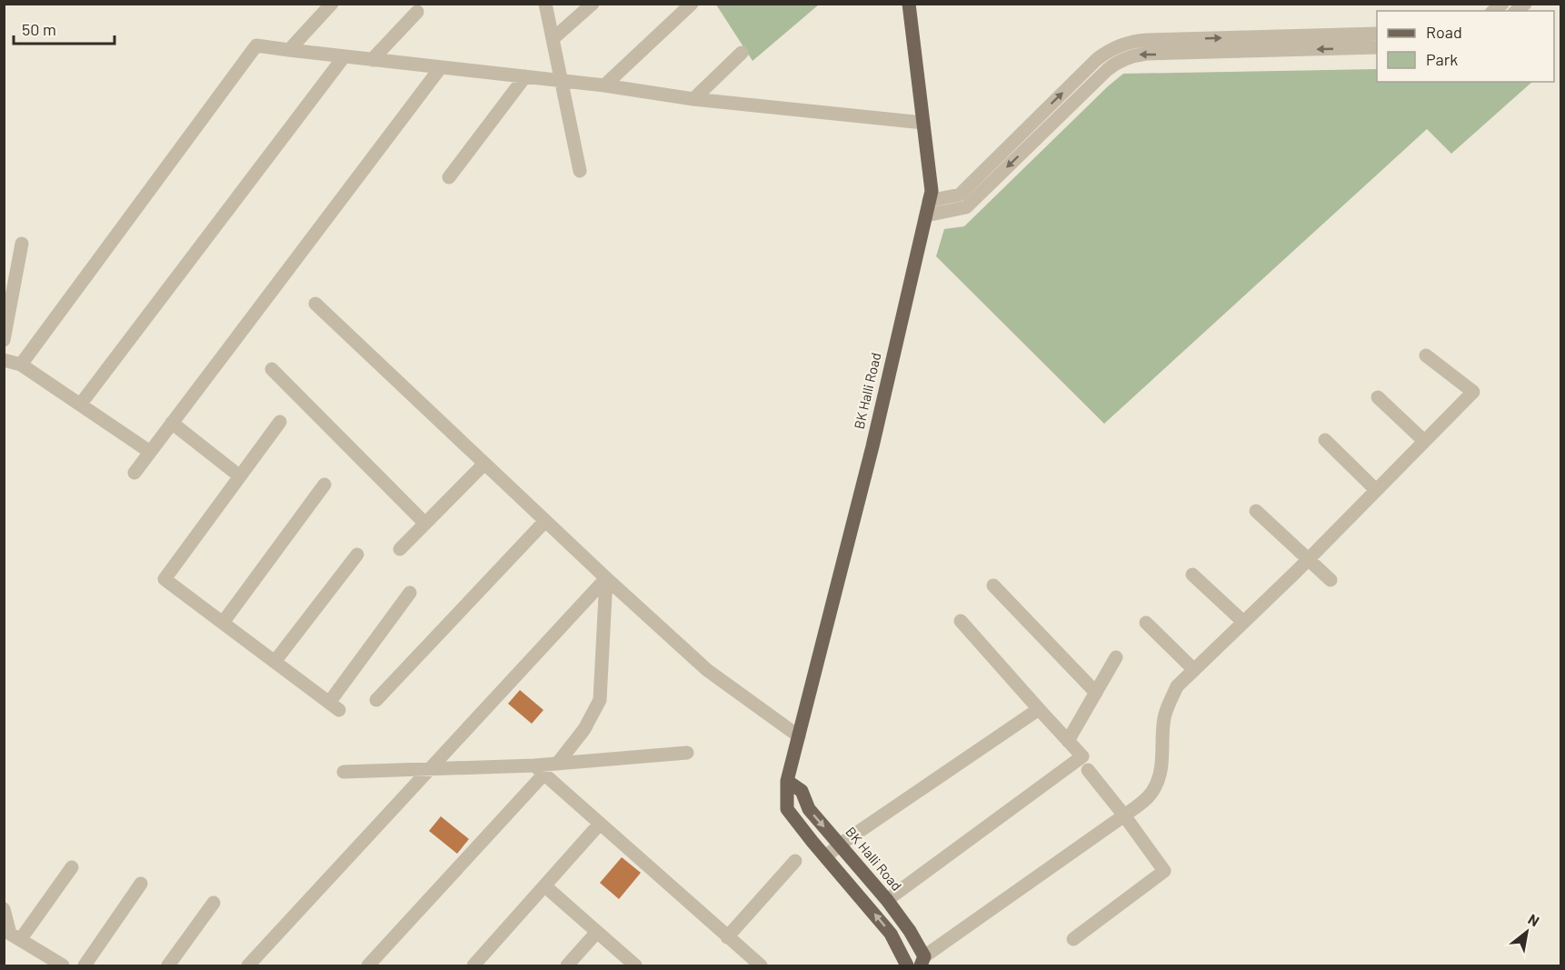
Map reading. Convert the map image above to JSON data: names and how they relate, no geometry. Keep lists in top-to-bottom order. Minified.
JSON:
{"streets":{"main road":["BK Halli Road"]},"legend":["Road","Park"],"scale_bar":"50 m","north":"top right"}
